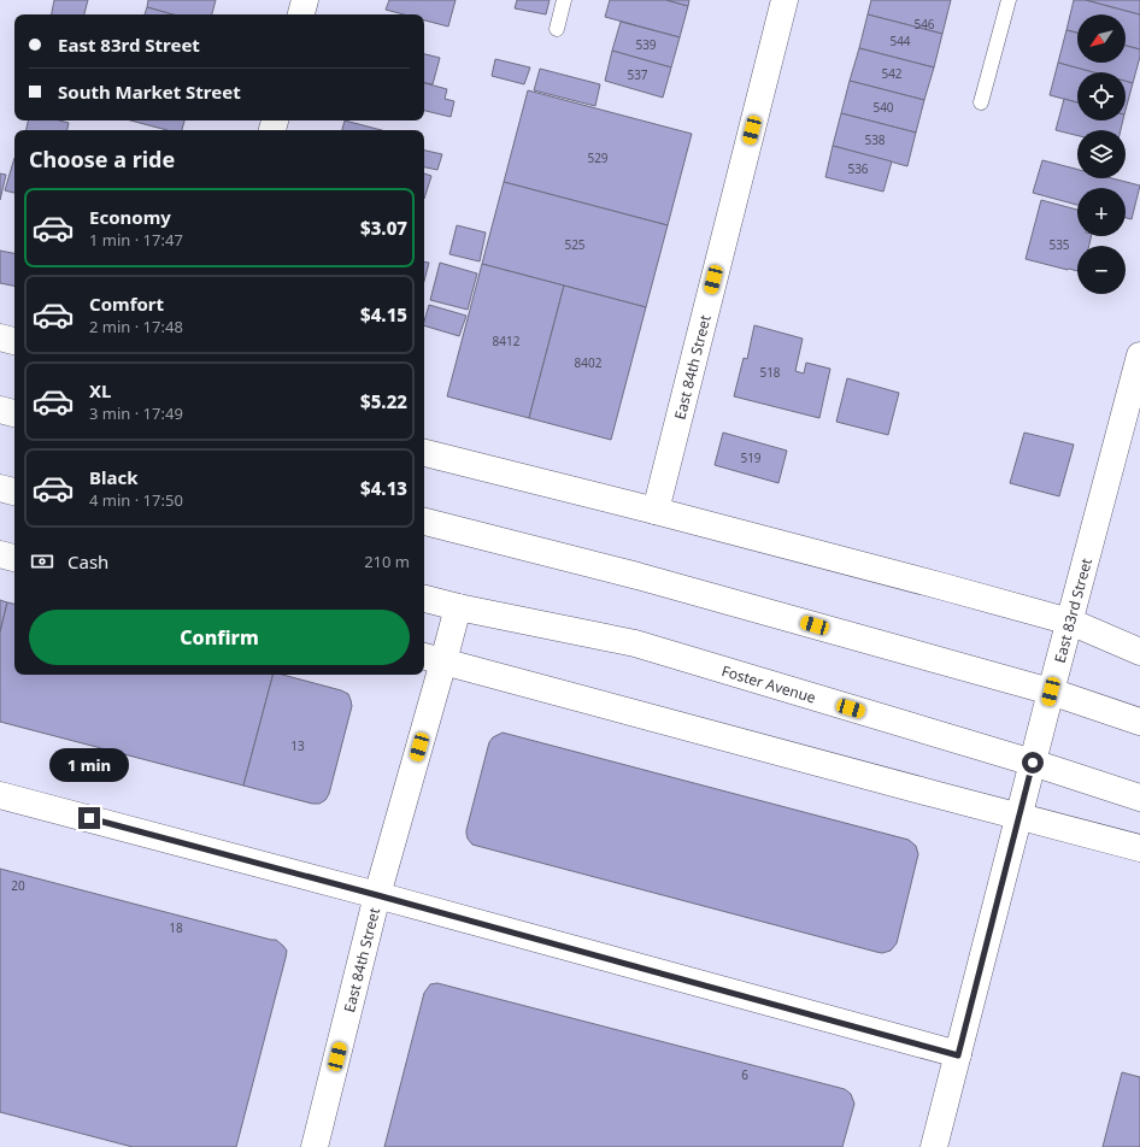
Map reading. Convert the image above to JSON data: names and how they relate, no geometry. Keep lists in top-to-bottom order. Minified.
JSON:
{"streets":{"street":["East 84th Street","East 83rd Street","Foster Avenue"]},"crossings":[["East 84th Street","Foster Avenue"],["East 83rd Street","Foster Avenue"]],"house_numbers":["546","544","539","542","537","540","538","529","536","525","535","8412","8402","518","519","13","20","18","6"],"north":"bottom left","page":{"map_buttons":["+","−"],"banner":["East 83rd Street","South Market Street"],"heading":"Choose a ride","list":[{"name":"Economy","note":"1 min · 17:47","value":"$3.07"},{"name":"Comfort","note":"2 min · 17:48","value":"$4.15"},{"name":"XL","note":"3 min · 17:49","value":"$5.22"},{"name":"Black","note":"4 min · 17:50","value":"$4.13"}],"pay":["Cash","210 m"],"buttons":"Confirm","bubble":"1 min"}}
